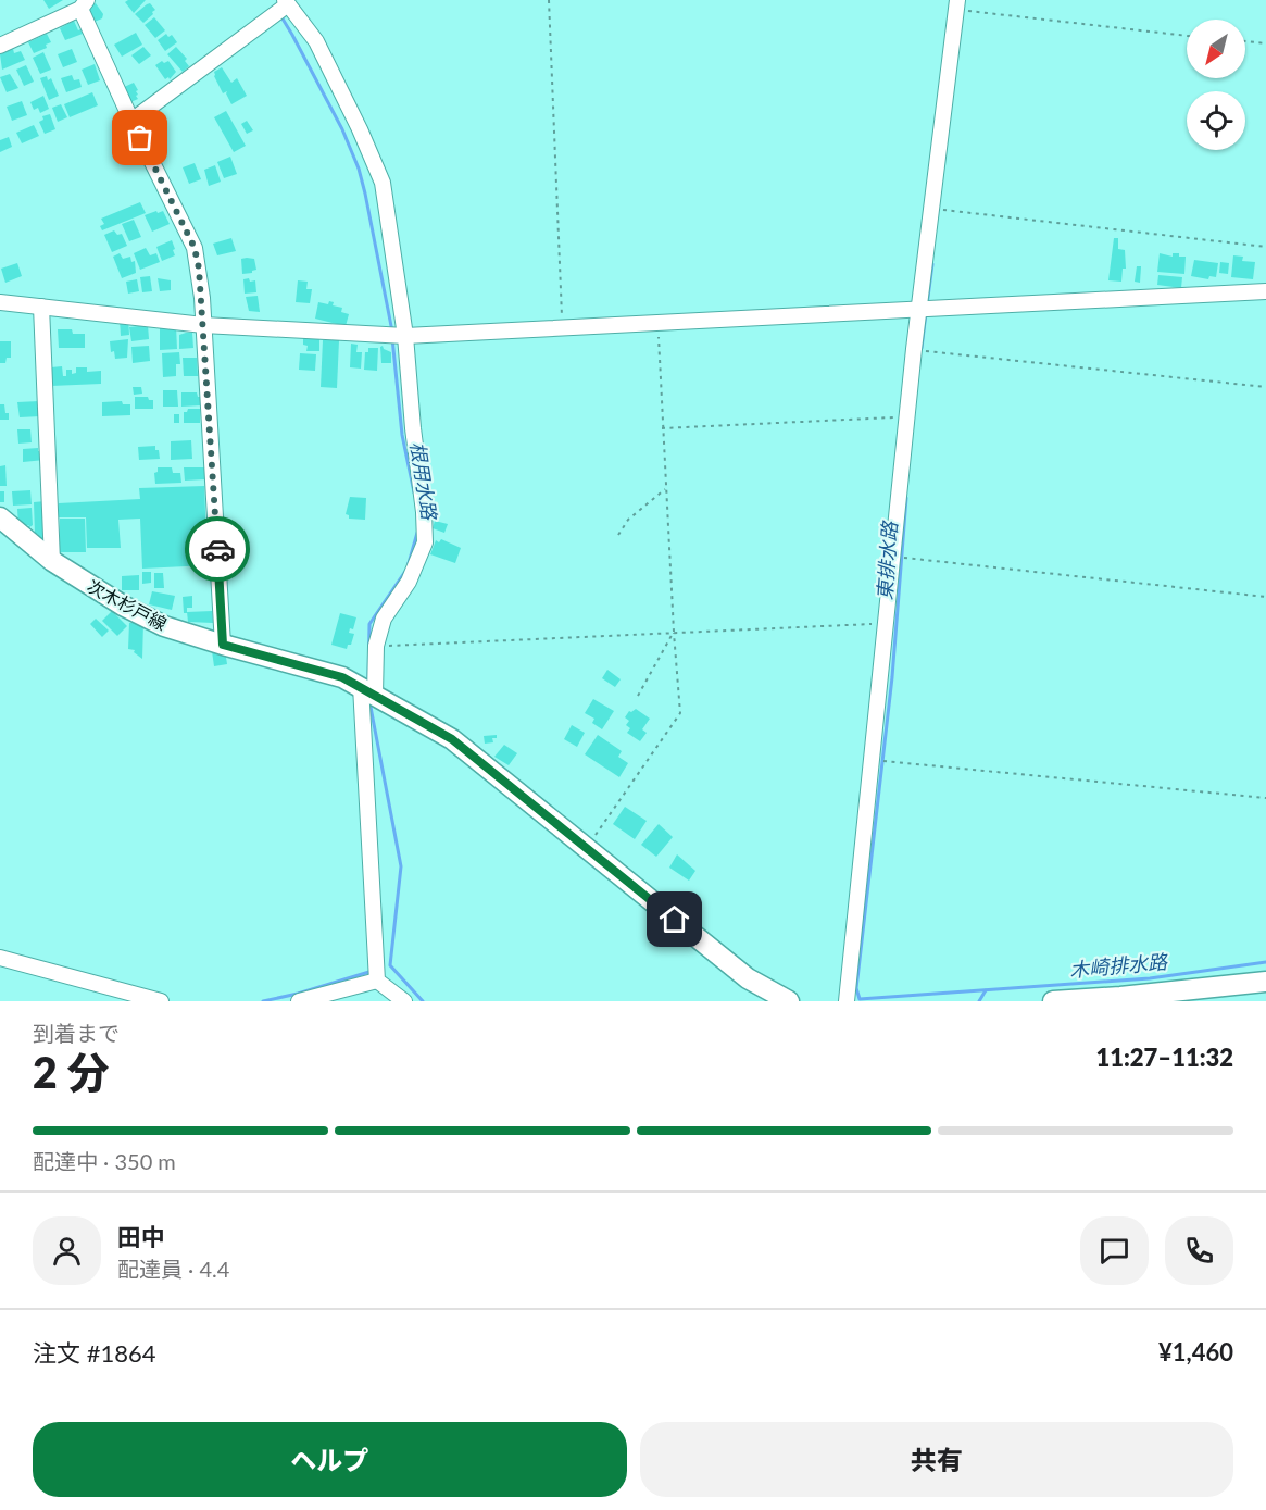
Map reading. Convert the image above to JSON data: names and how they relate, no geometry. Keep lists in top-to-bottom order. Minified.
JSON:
{"streets":{"main road":["次木杉戸線"]},"water":["根用水路","東排水路","木崎排水路"],"north":"bottom left","page":{"heading":["2 分","到着まで","11:27–11:32"],"panel":["田中","配達員 · 4.4","注文 #1864","¥1,460"],"bar":"配達中 · 350 m","buttons":["ヘルプ","共有"]}}
